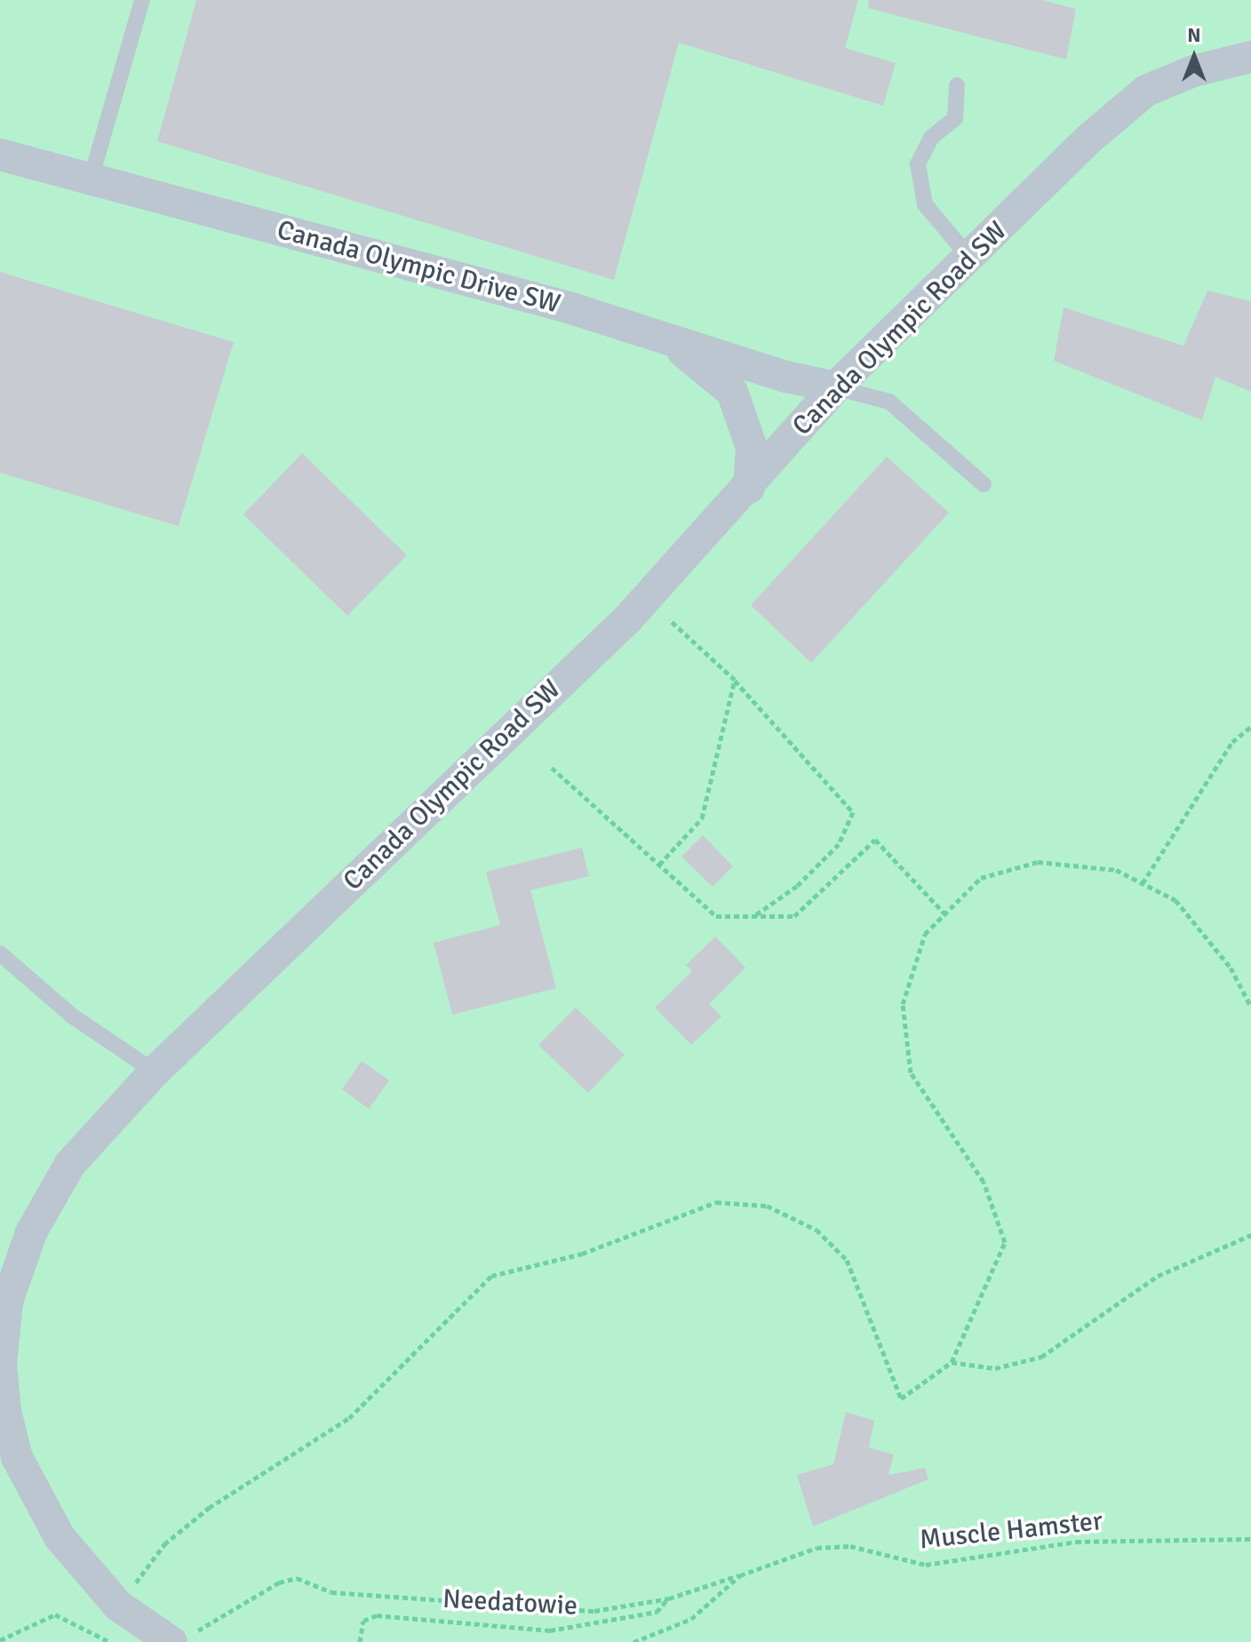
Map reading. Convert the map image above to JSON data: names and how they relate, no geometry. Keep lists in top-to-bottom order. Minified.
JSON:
{"streets":{"street":["Canada Olympic Drive SW","Canada Olympic Road SW"],"path":["Muscle Hamster","Needatowie"]},"crossings":[["Canada Olympic Drive SW","Canada Olympic Road SW"]],"north":"top"}
